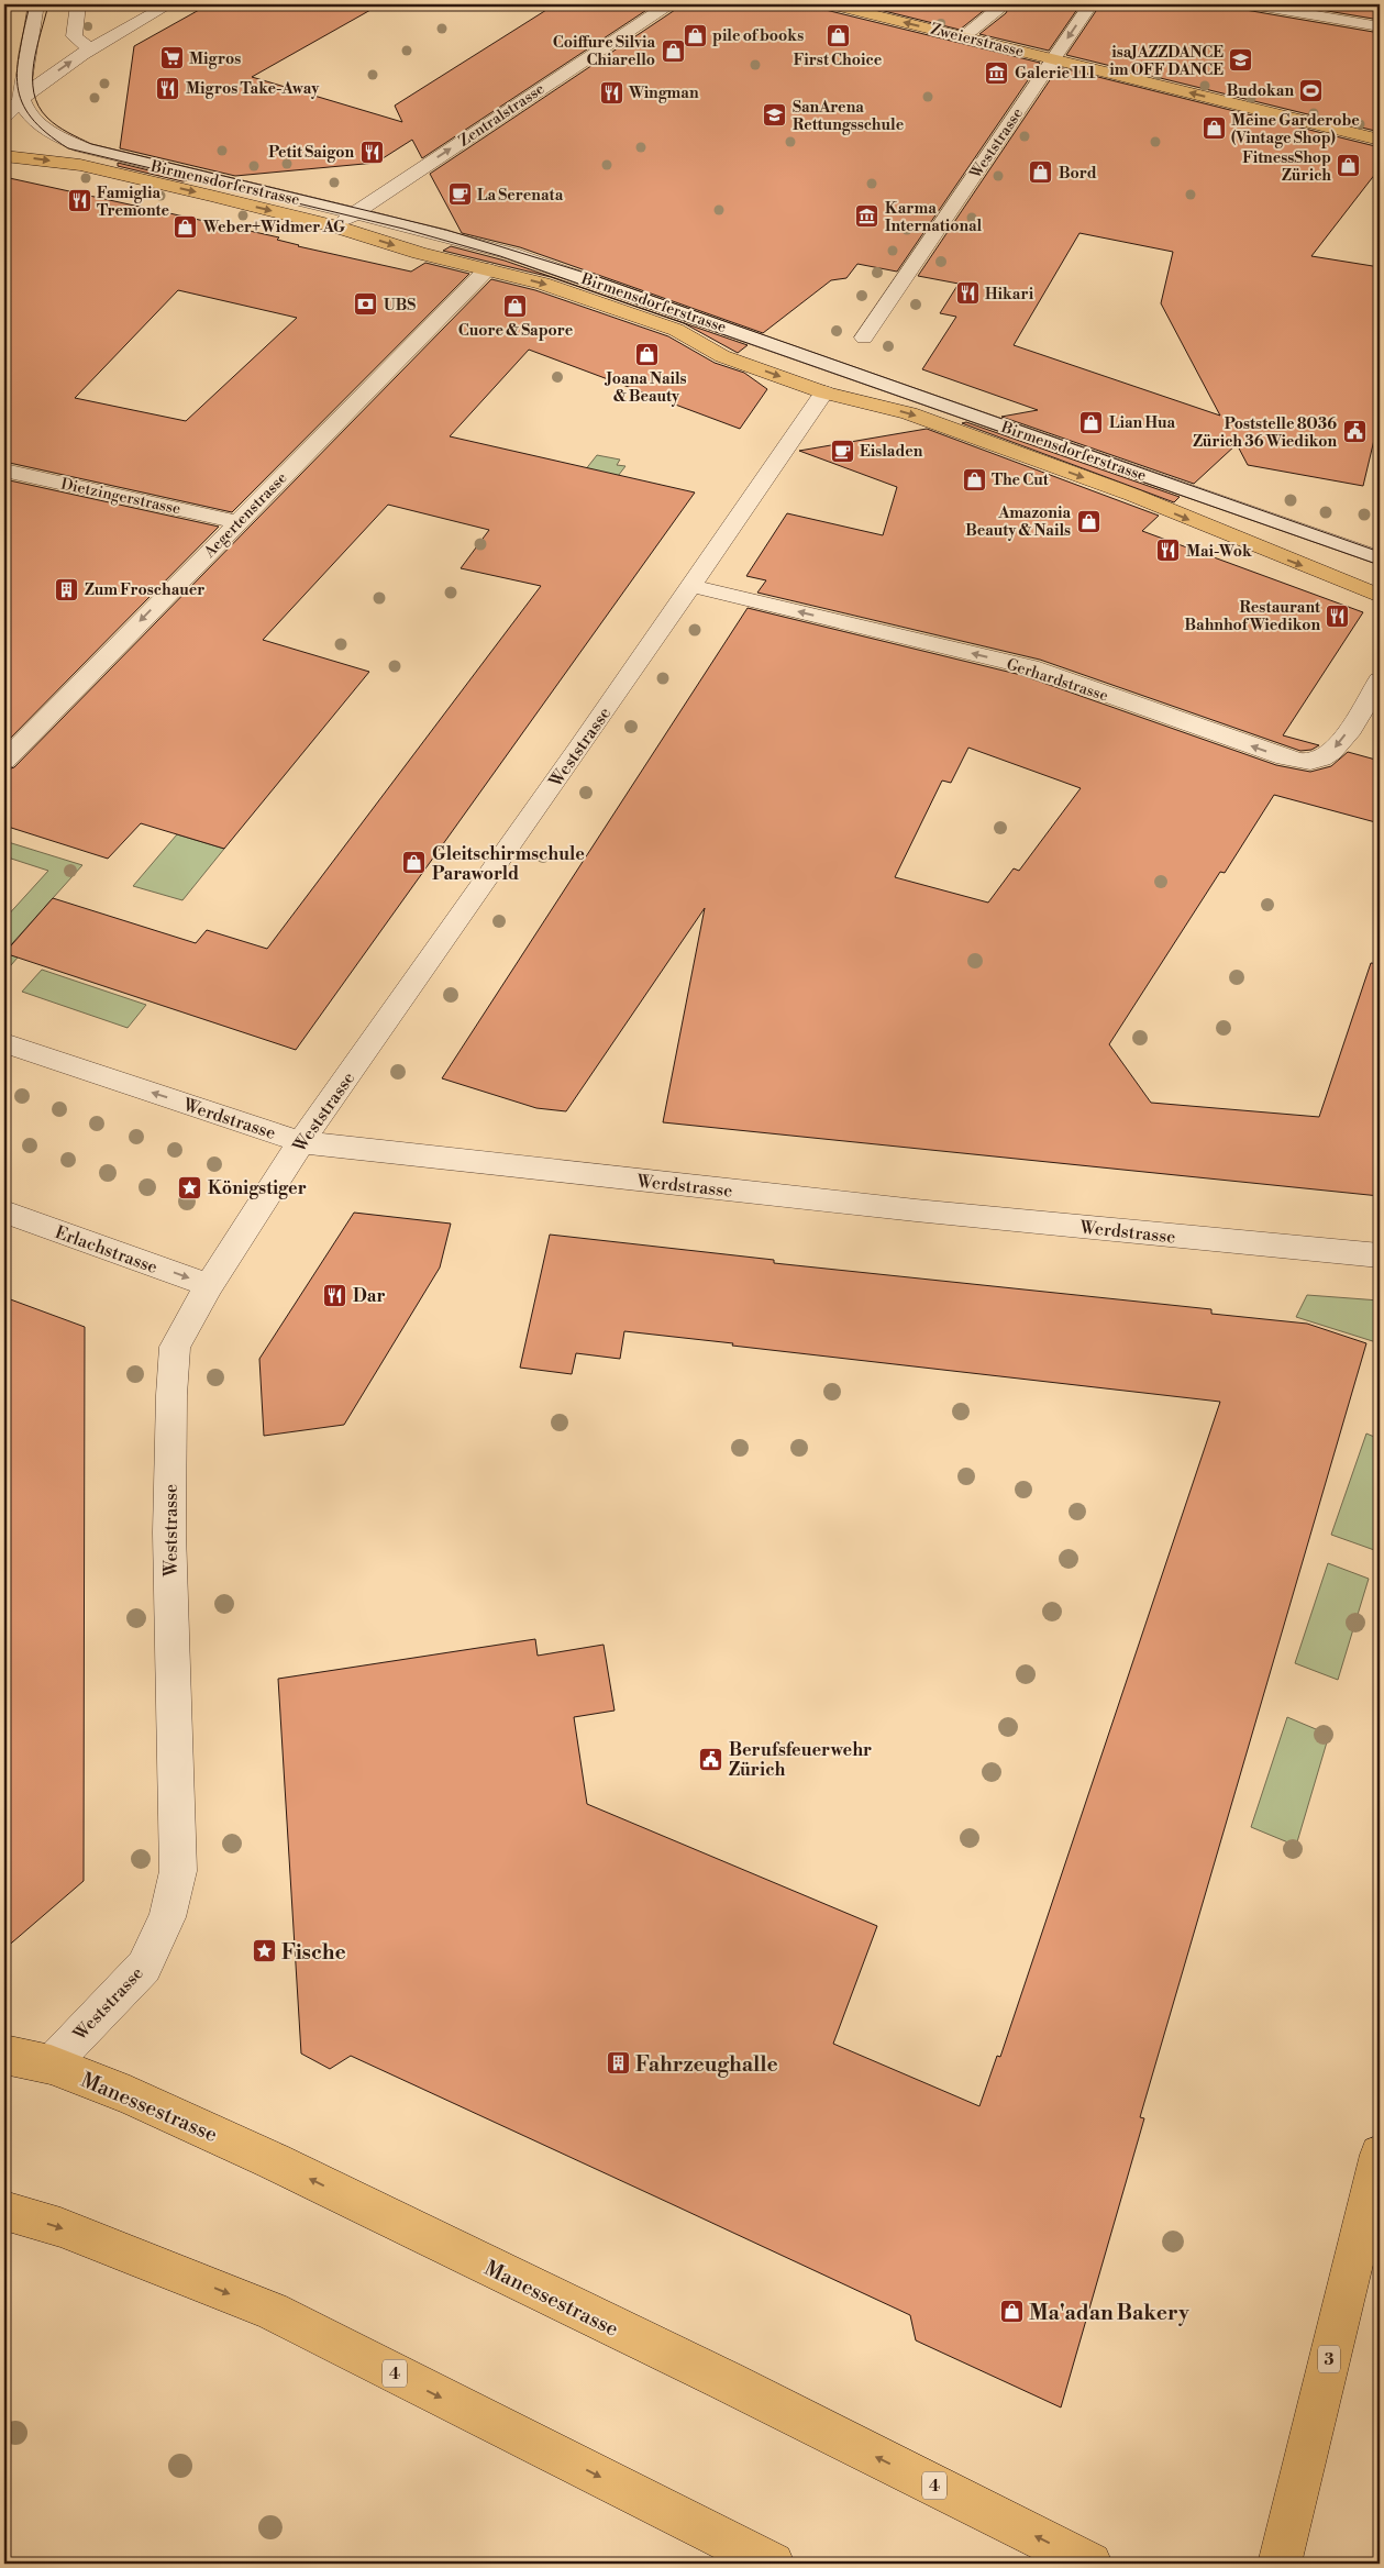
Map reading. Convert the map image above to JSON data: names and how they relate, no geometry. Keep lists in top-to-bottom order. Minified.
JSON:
{"streets":{"main road":["Zweierstrasse","Birmensdorferstrasse","Manessestrasse","3","4"],"street":["Zentralstrasse","Weststrasse","Dietzingerstrasse","Aegertenstrasse","Gerhardstrasse","Werdstrasse","Erlachstrasse"]},"crossings":[["Zweierstrasse","Weststrasse"],["Zentralstrasse","Birmensdorferstrasse"],["Weststrasse","Birmensdorferstrasse"],["Weststrasse","Gerhardstrasse"],["Weststrasse","Werdstrasse"],["Weststrasse","Erlachstrasse"],["Weststrasse","Manessestrasse"],["Birmensdorferstrasse","Aegertenstrasse"],["Dietzingerstrasse","Aegertenstrasse"]],"one_way":["Zweierstrasse","Zentralstrasse","Aegertenstrasse","Gerhardstrasse","Erlachstrasse"],"places":{"shop":["pile of books","First Choice","Coiffure Silvia Chiarello","Meine Garderobe (Vintage Shop)","FitnessShop Zürich","Bord","Weber+Widmer AG","Cuore & Sapore","Joana Nails & Beauty","Lian Hua","The Cut","Amazonia Beauty & Nails","Gleitschirmschule Paraworld","Ma'adan Bakery"],"supermarket":["Migros"],"school or university":["isaJAZZDANCE im OFF DANCE","SanArena Rettungsschule"],"museum":["Galerie 111","Karma International"],"restaurant":["Migros Take-Away","Wingman","Petit Saigon","Famiglia Tremonte","Hikari","Mai-Wok","Restaurant Bahnhof Wiedikon","Dar"],"sports":["Budokan"],"cafe":["La Serenata","Eisladen"],"bank":["UBS"],"public building":["Poststelle 8036 Zürich 36 Wiedikon","Berufsfeuerwehr Zürich"],"building":["Zum Froschauer","Fahrzeughalle"],"place":["Königstiger","Fische"]}}
